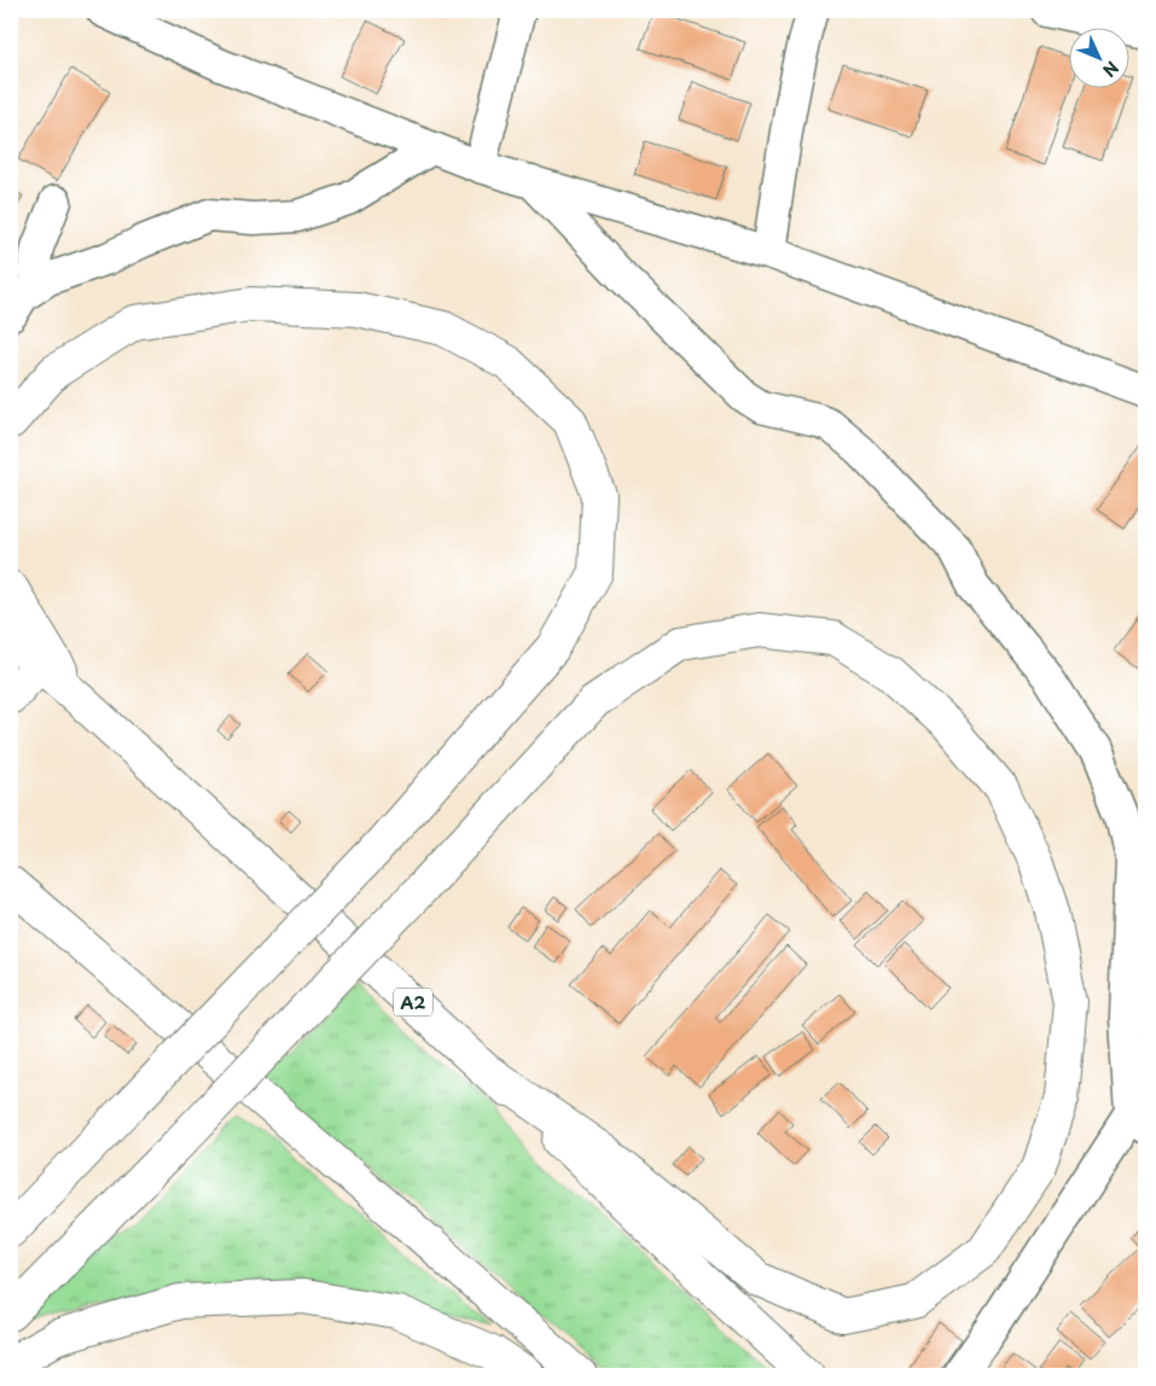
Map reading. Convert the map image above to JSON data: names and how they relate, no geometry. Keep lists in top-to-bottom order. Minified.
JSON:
{"streets":{"highway":["A2"]},"north":"bottom right"}
